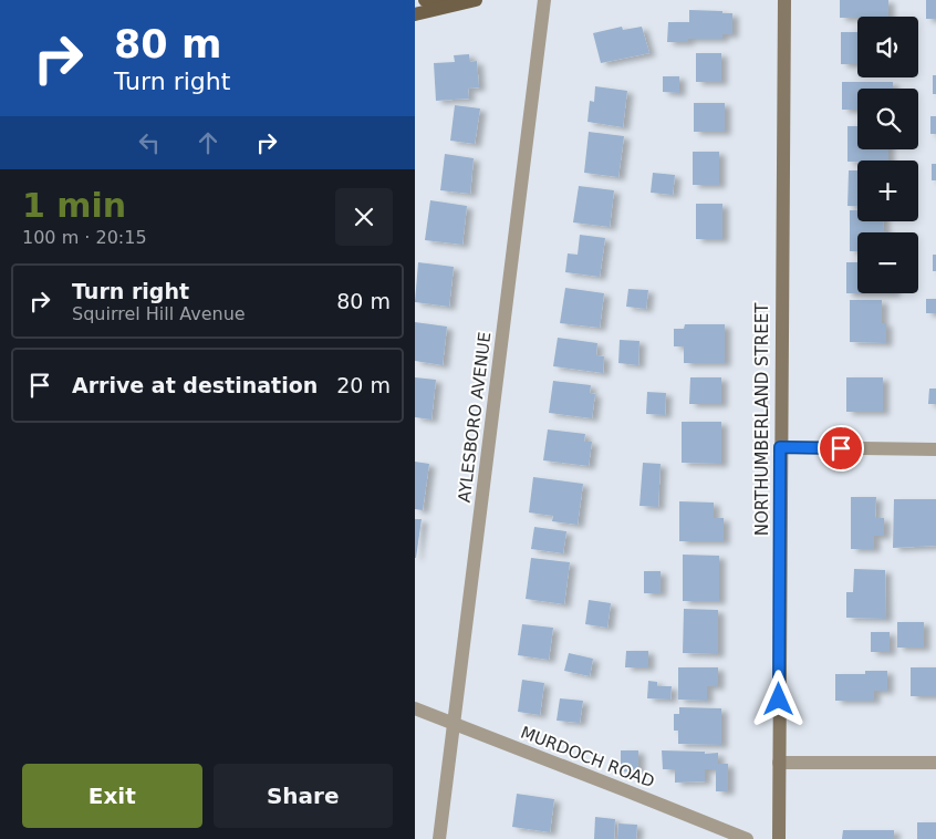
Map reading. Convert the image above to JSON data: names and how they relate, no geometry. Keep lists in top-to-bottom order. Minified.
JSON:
{"streets":{"street":["AYLESBORO AVENUE","NORTHUMBERLAND STREET","MURDOCH ROAD"]},"crossings":[["AYLESBORO AVENUE","MURDOCH ROAD"]],"page":{"turn":["80 m","Turn right"],"map_buttons":["+","−"],"heading":["1 min","100 m · 20:15"],"list":[{"name":"Turn right","note":"Squirrel Hill Avenue","value":"80 m"},{"name":"Arrive at destination","value":"20 m"}],"buttons":["Exit","Share"]}}
